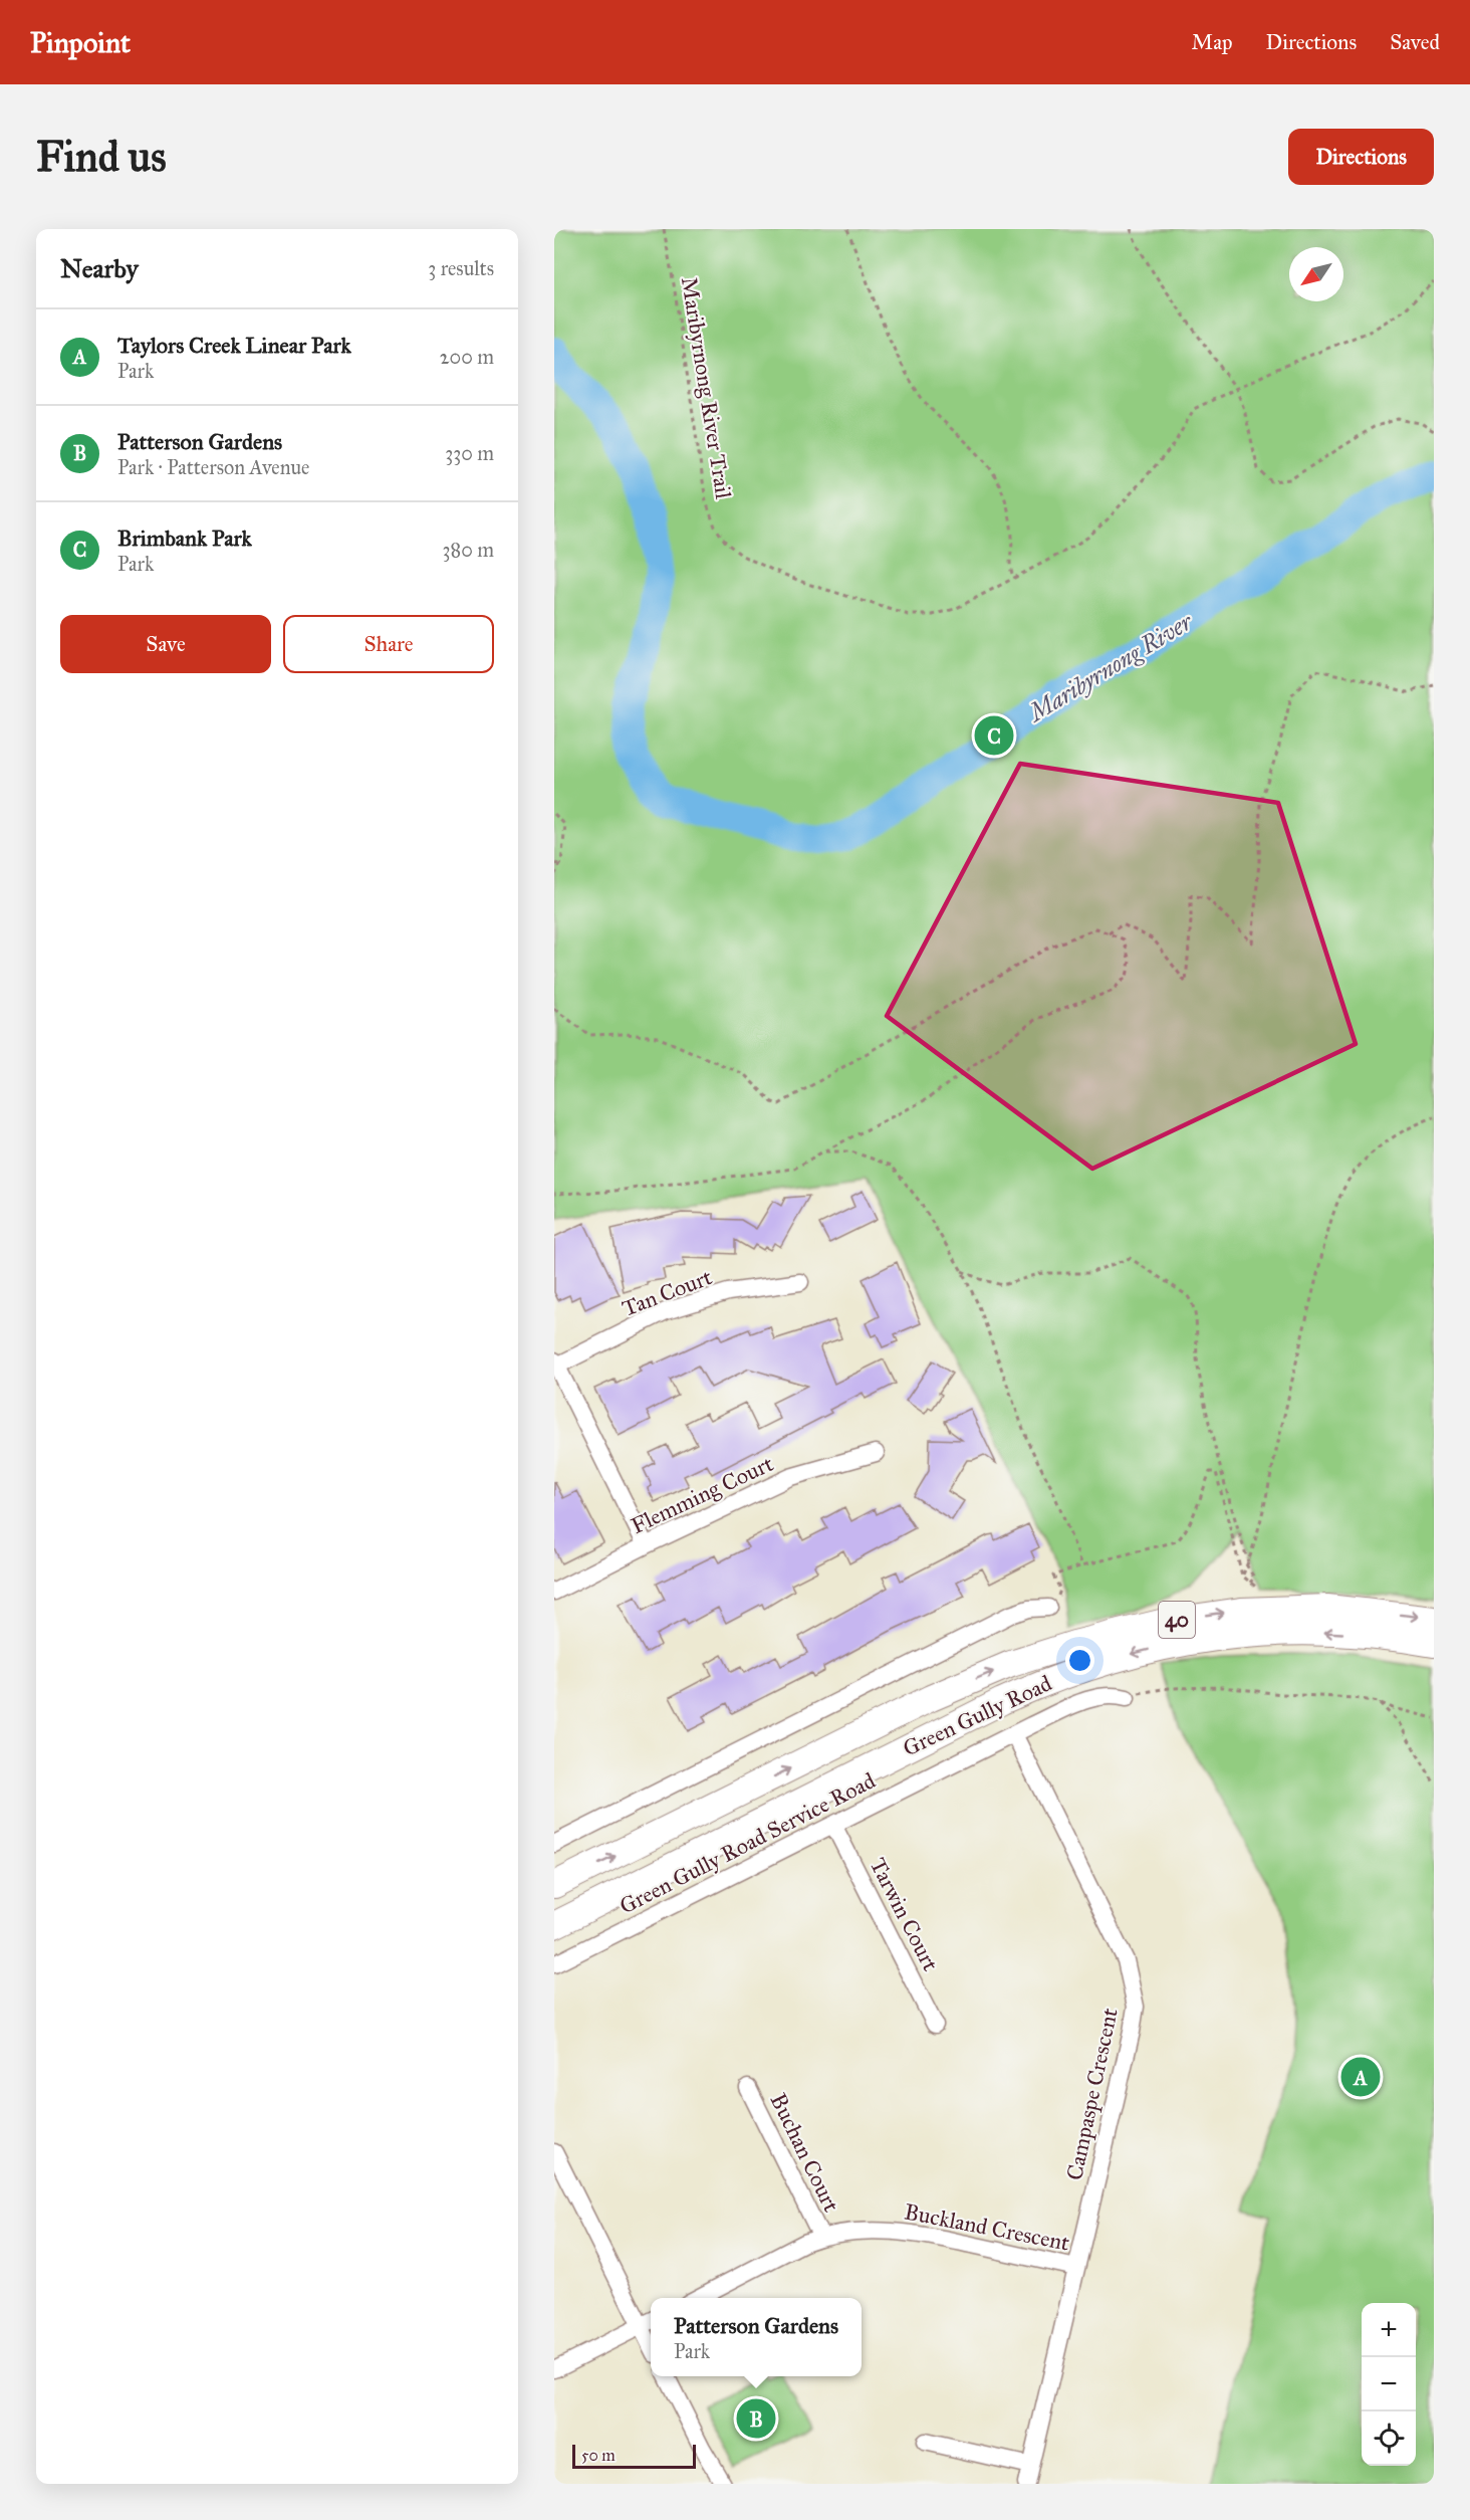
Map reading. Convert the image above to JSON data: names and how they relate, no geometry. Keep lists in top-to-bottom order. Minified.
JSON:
{"streets":{"main road":["40","Green Gully Road"],"street":["Tan Court","Flemming Court","Green Gully Road Service Road","Tarwin Court","Campaspe Crescent","Buchan Court","Buckland Crescent"],"path":["Maribyrnong River Trail"]},"crossings":[["Green Gully Road Service Road","Tarwin Court"],["Green Gully Road Service Road","Campaspe Crescent"],["Campaspe Crescent","Buckland Crescent"],["Buchan Court","Buckland Crescent"]],"water":["Maribyrnong River"],"scale_bar":"50 m","north":"bottom left","page":{"header":"Pinpoint","nav":["Map","Directions","Saved"],"buttons":["Directions",["Save","Share"]],"title":"Find us","heading":["Nearby","3 results"],"list":[{"mark":"A","name":"Taylors Creek Linear Park","note":"Park","value":"200 m"},{"mark":"B","name":"Patterson Gardens","note":"Park · Patterson Avenue","value":"330 m"},{"mark":"C","name":"Brimbank Park","note":"Park","value":"380 m"}],"pins":["C","A","B"],"popup":["Patterson Gardens","Park"],"map_buttons":["+","−"],"scale":"50 m"}}
